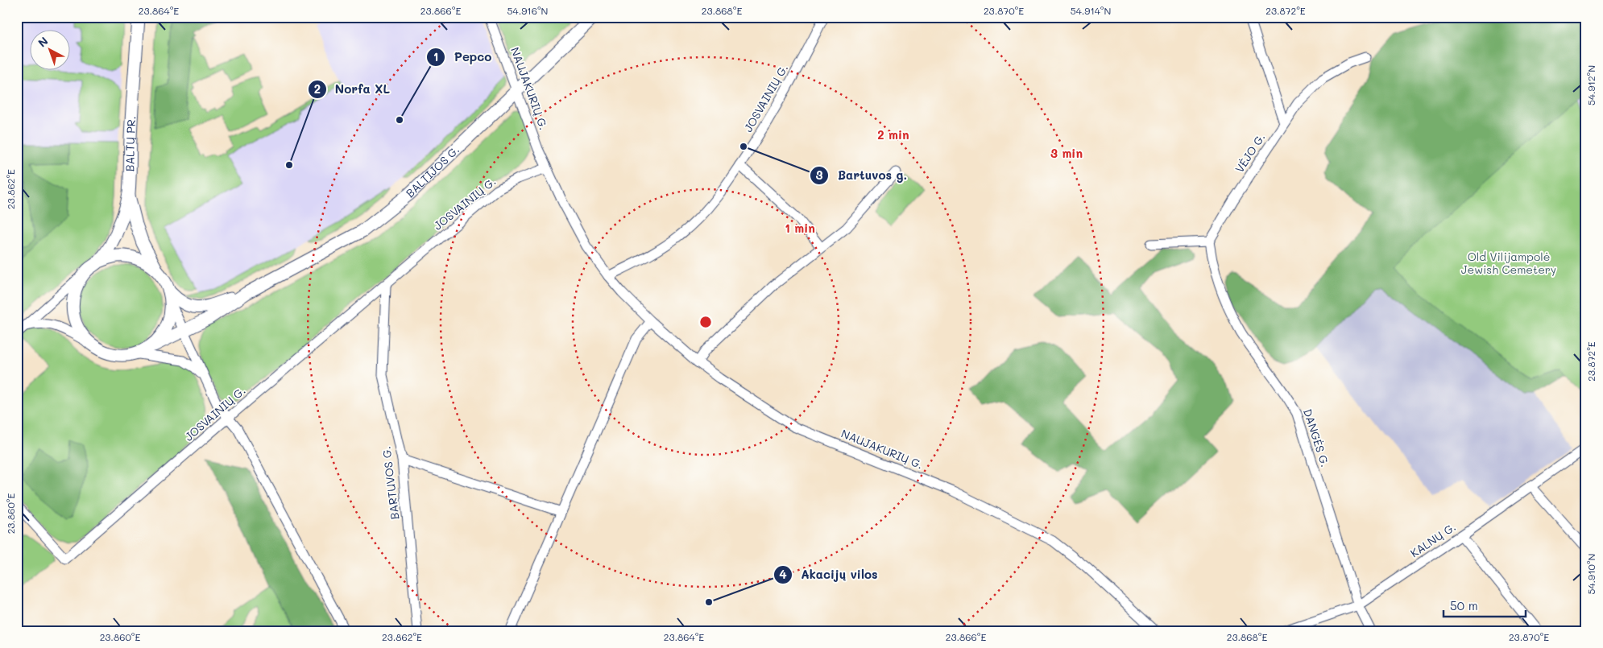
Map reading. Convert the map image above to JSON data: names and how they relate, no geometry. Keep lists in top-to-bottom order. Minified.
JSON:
{"streets":{"street":["NAUJAKURIŲ G.","JOSVAINIŲ G.","BALTŲ PR.","VĖJO G.","BALTIJOS G.","DANGĖS G.","BARTUVOS G.","KALNŲ G."]},"crossings":[["NAUJAKURIŲ G.","JOSVAINIŲ G."],["NAUJAKURIŲ G.","BALTIJOS G."],["JOSVAINIŲ G.","BALTŲ PR."],["JOSVAINIŲ G.","BARTUVOS G."],["BALTŲ PR.","BALTIJOS G."],["VĖJO G.","DANGĖS G."],["DANGĖS G.","KALNŲ G."]],"parks":["Old Vilijampolė Jewish Cemetery"],"places":["Pepco","Bartuvos g.","Norfa XL","Akacijų vilos"],"scale_bar":"50 m","north":"top left","coordinates":["23.864°E","23.866°E","54.916°N","23.868°E","23.870°E","54.914°N","23.872°E","54.912°N","23.862°E","23.860°E","54.910°N"],"rings":["2 min","3 min","1 min"]}
